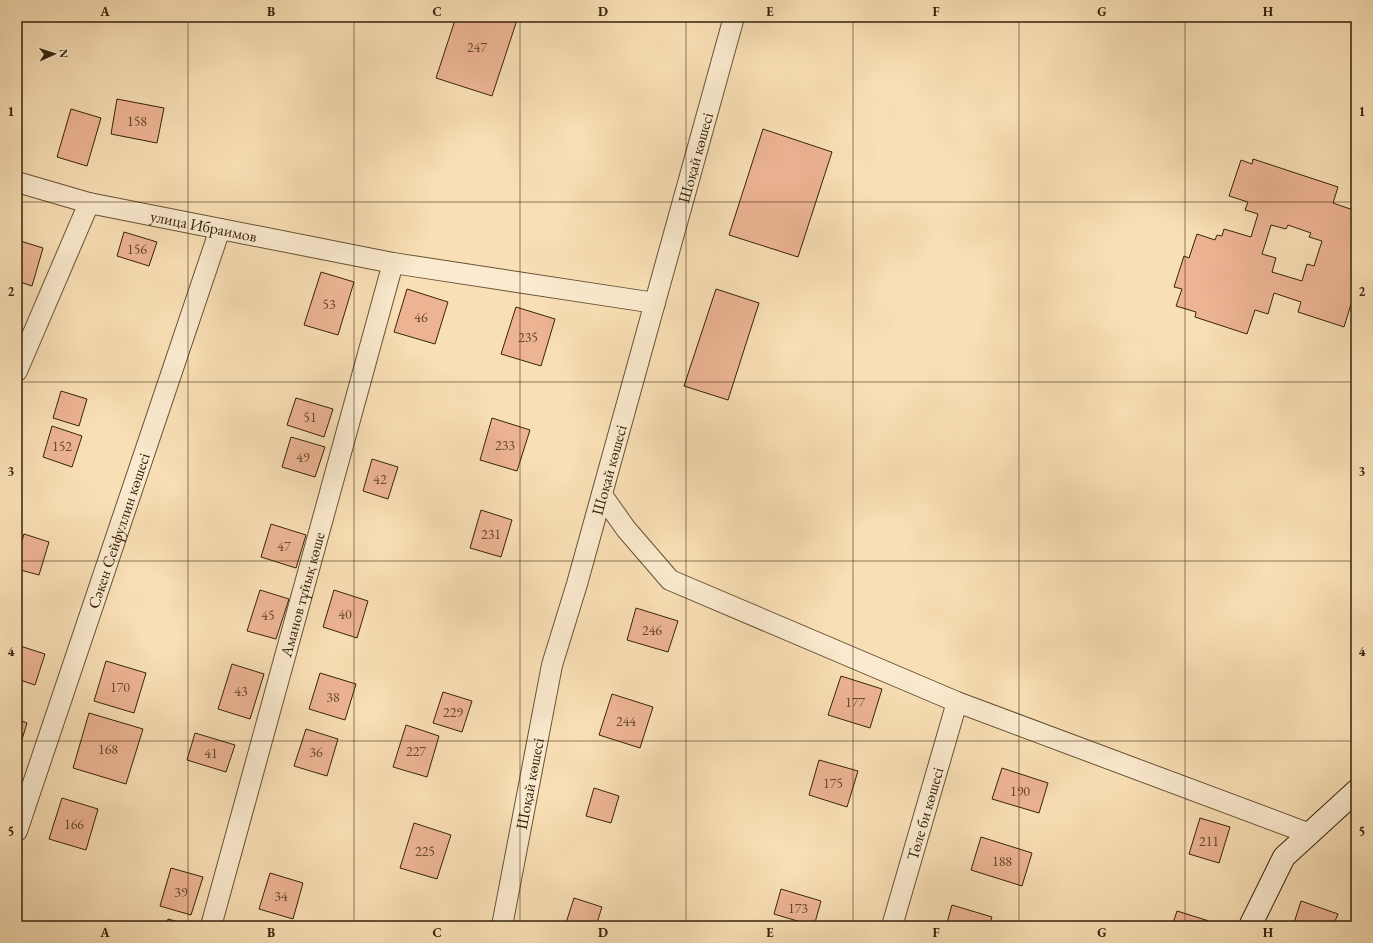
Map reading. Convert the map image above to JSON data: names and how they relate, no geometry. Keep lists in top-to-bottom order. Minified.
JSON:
{"streets":{"street":["Шоқай көшесі","улица Ибраимов","Сәкен Сейфуллин көшесі","Аманов тұйық көше","Төле би көшесі"]},"crossings":[["Шоқай көшесі","улица Ибраимов"],["улица Ибраимов","Сәкен Сейфуллин көшесі"],["улица Ибраимов","Аманов тұйық көше"]],"house_numbers":["247","158","156","53","46","235","51","233","152","49","42","231","47","40","45","246","170","43","38","177","229","244","168","227","36","41","175","190","166","211","225","188","39","34","173"],"north":"right","grid":{"columns":["A","B","C","D","E","F","G","H"],"rows":["1","2","3","4","5"]}}
